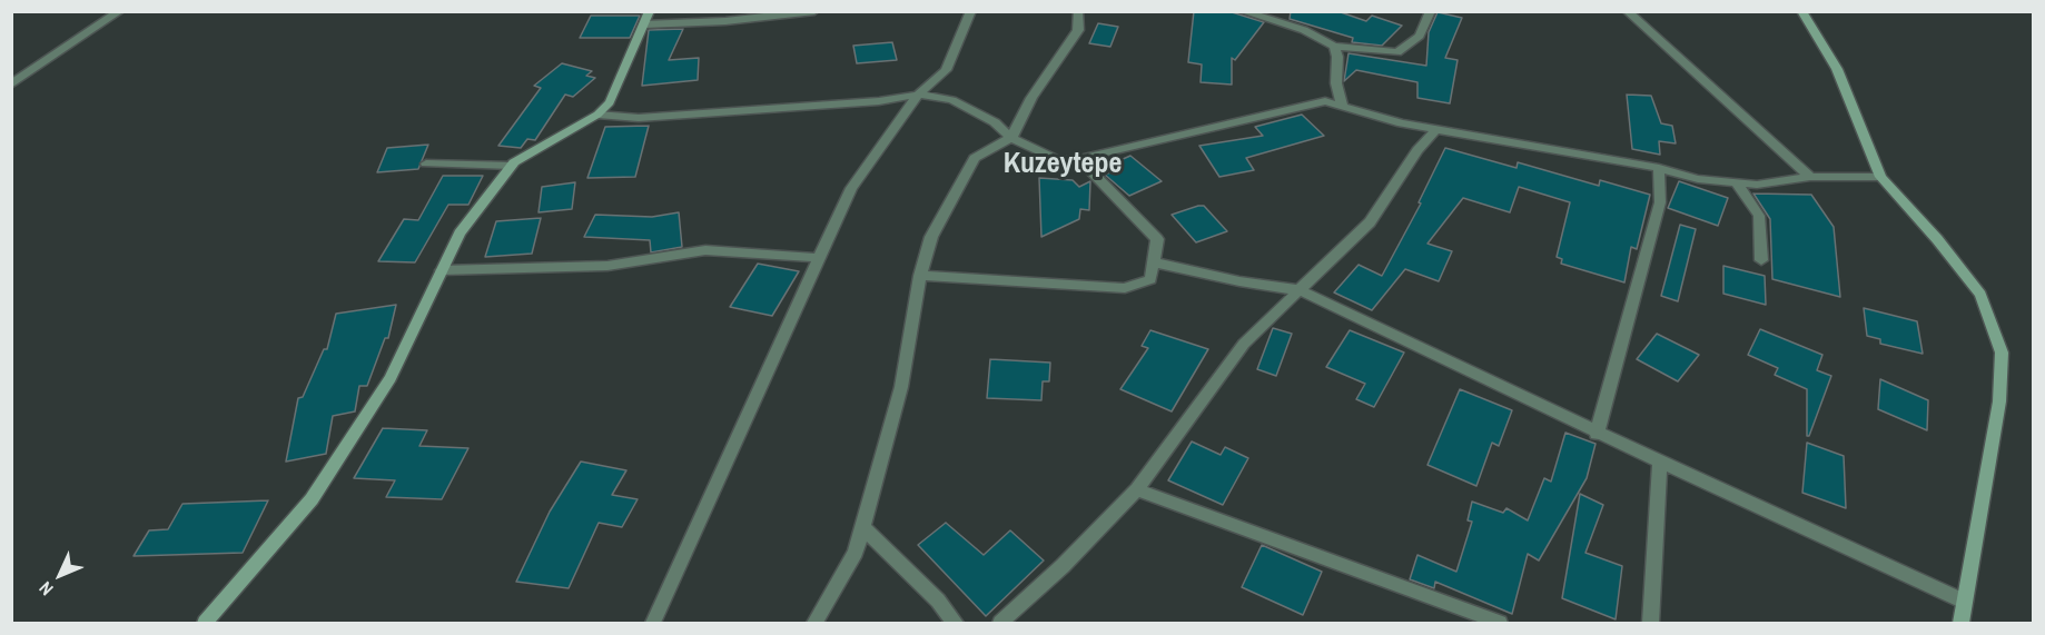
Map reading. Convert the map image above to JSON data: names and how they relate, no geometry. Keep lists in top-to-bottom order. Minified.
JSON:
{"districts":["Kuzeytepe"],"north":"bottom left"}
